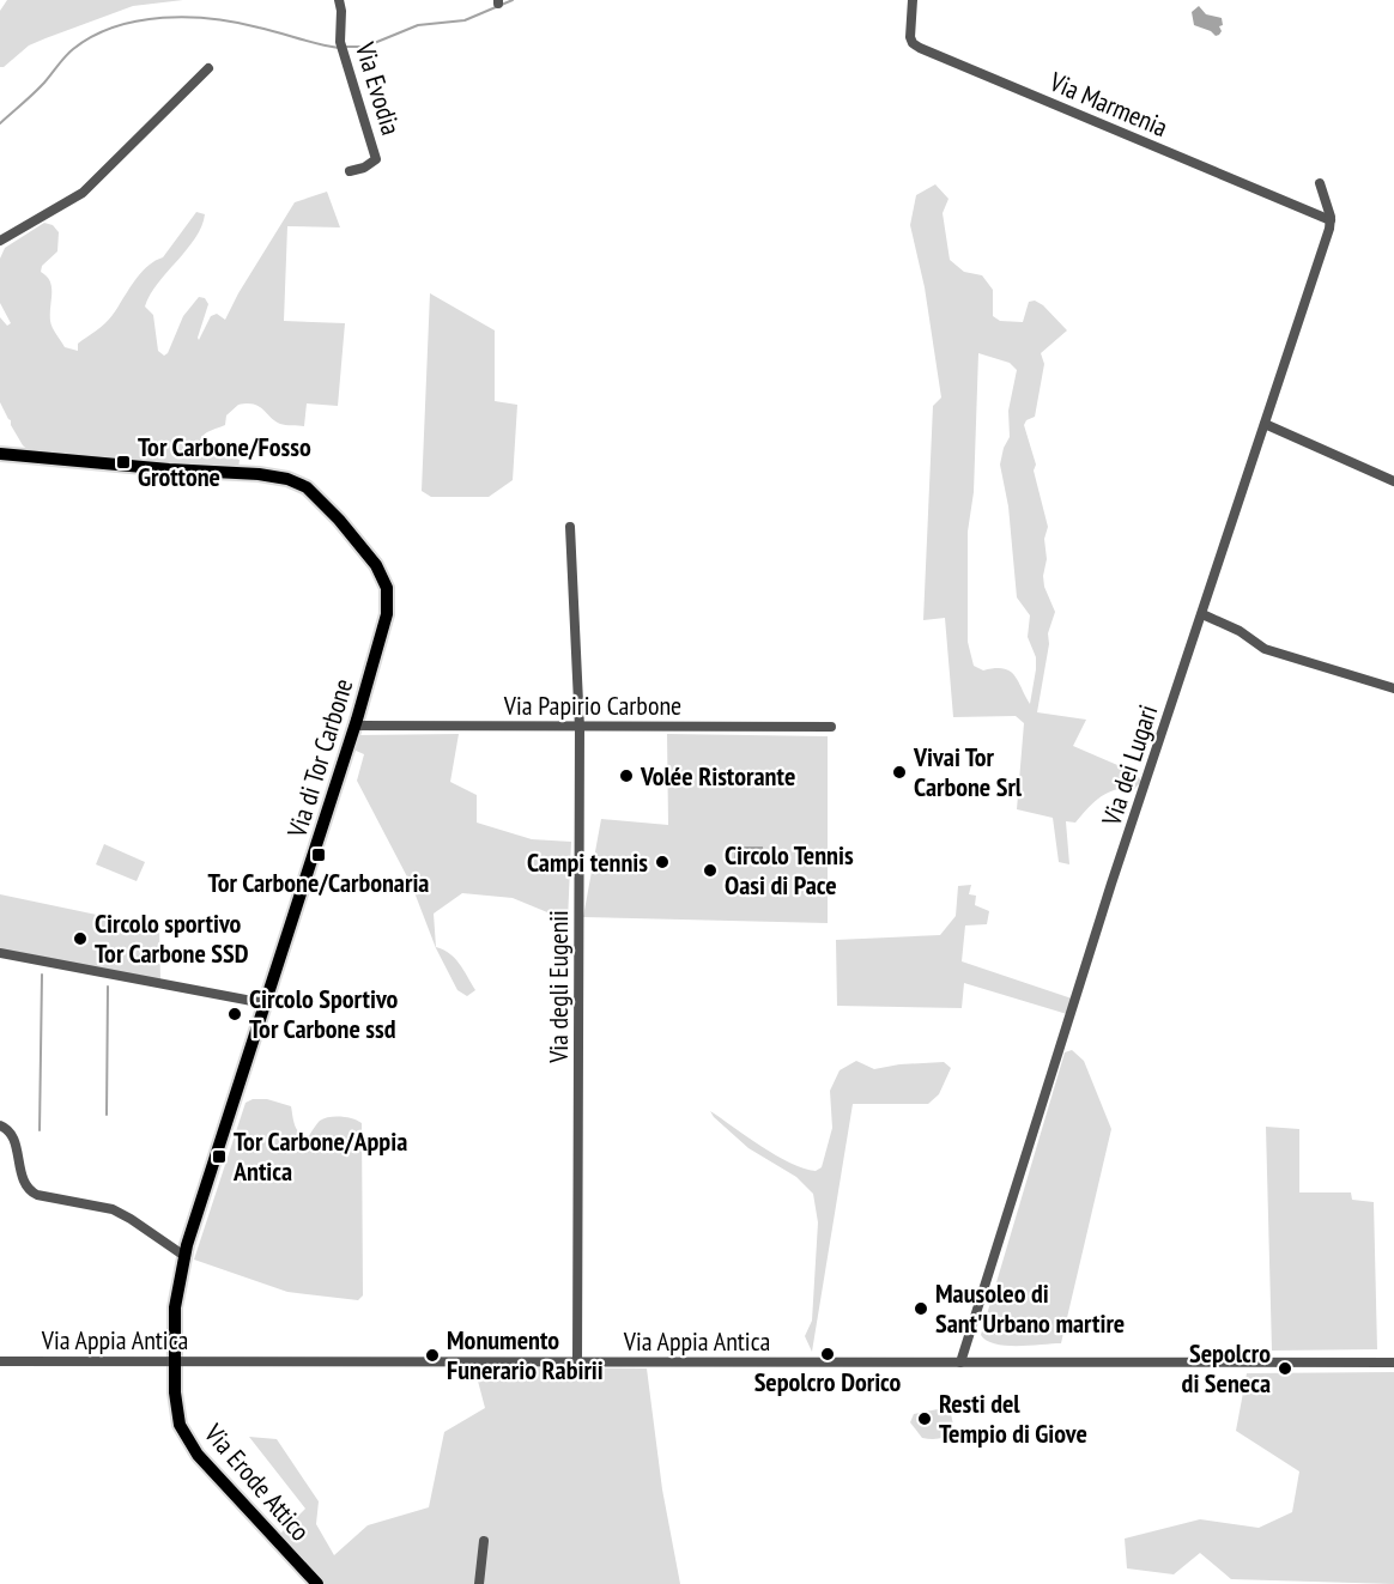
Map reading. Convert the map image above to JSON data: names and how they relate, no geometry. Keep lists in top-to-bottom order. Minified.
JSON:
{"streets":{"main road":["Via di Tor Carbone","Via Erode Attico"],"street":["Via Evodia","Via Marmenia","Via Papirio Carbone","Via dei Lugari","Via degli Eugenii","Via Appia Antica"]},"crossings":[["Via Marmenia","Via dei Lugari"],["Via Papirio Carbone","Via di Tor Carbone"],["Via Papirio Carbone","Via degli Eugenii"],["Via di Tor Carbone","Via Appia Antica"],["Via di Tor Carbone","Via Erode Attico"],["Via dei Lugari","Via Appia Antica"],["Via degli Eugenii","Via Appia Antica"],["Via Appia Antica","Via Erode Attico"]],"places":{"transit":["Tor Carbone/Fosso Grottone","Tor Carbone/Carbonaria","Tor Carbone/Appia Antica"],"other":["Vivai Tor Carbone Srl","Volée Ristorante","Campi tennis","Circolo Tennis Oasi di Pace","Circolo sportivo Tor Carbone SSD","Circolo Sportivo Tor Carbone ssd","Mausoleo di Sant'Urbano martire","Sepolcro Dorico","Monumento Funerario Rabirii","Sepolcro di Seneca","Resti del Tempio di Giove"]}}
